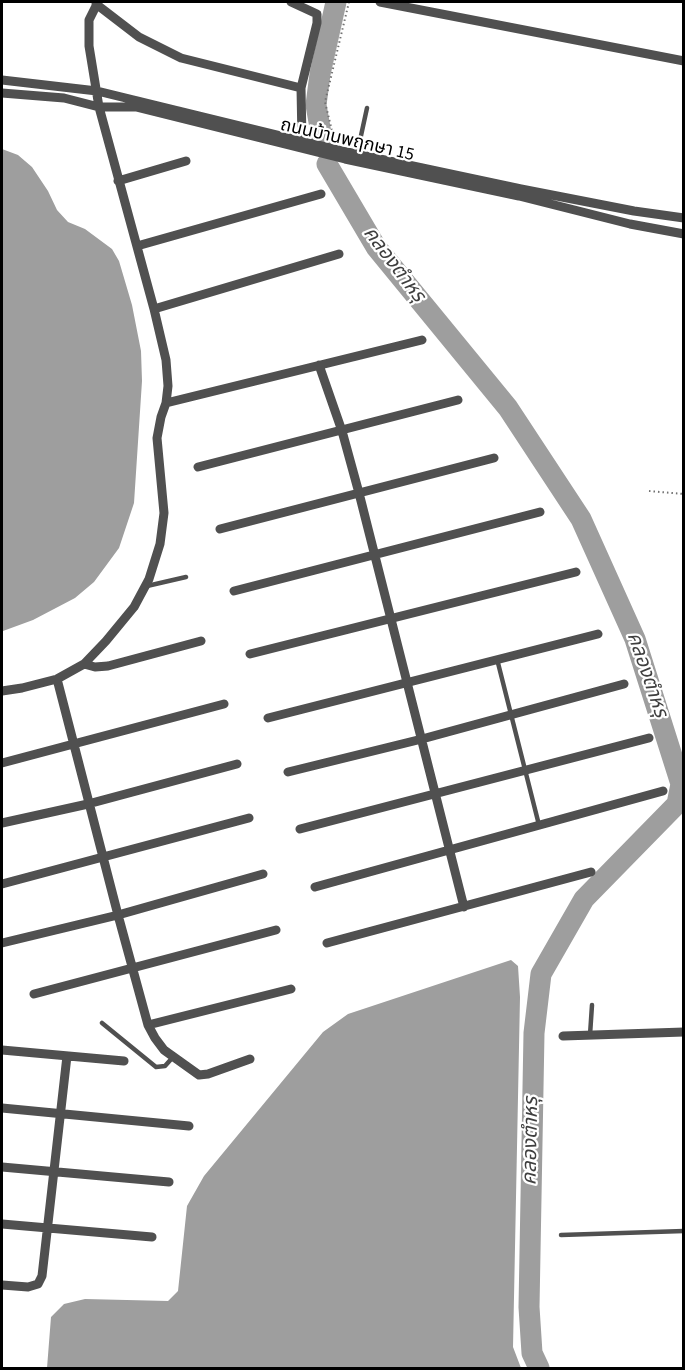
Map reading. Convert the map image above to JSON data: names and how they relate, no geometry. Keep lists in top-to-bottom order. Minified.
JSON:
{"streets":{"street":["ถนนบ้านพฤกษา 15"]},"water":["คลองตำหรุ"]}
